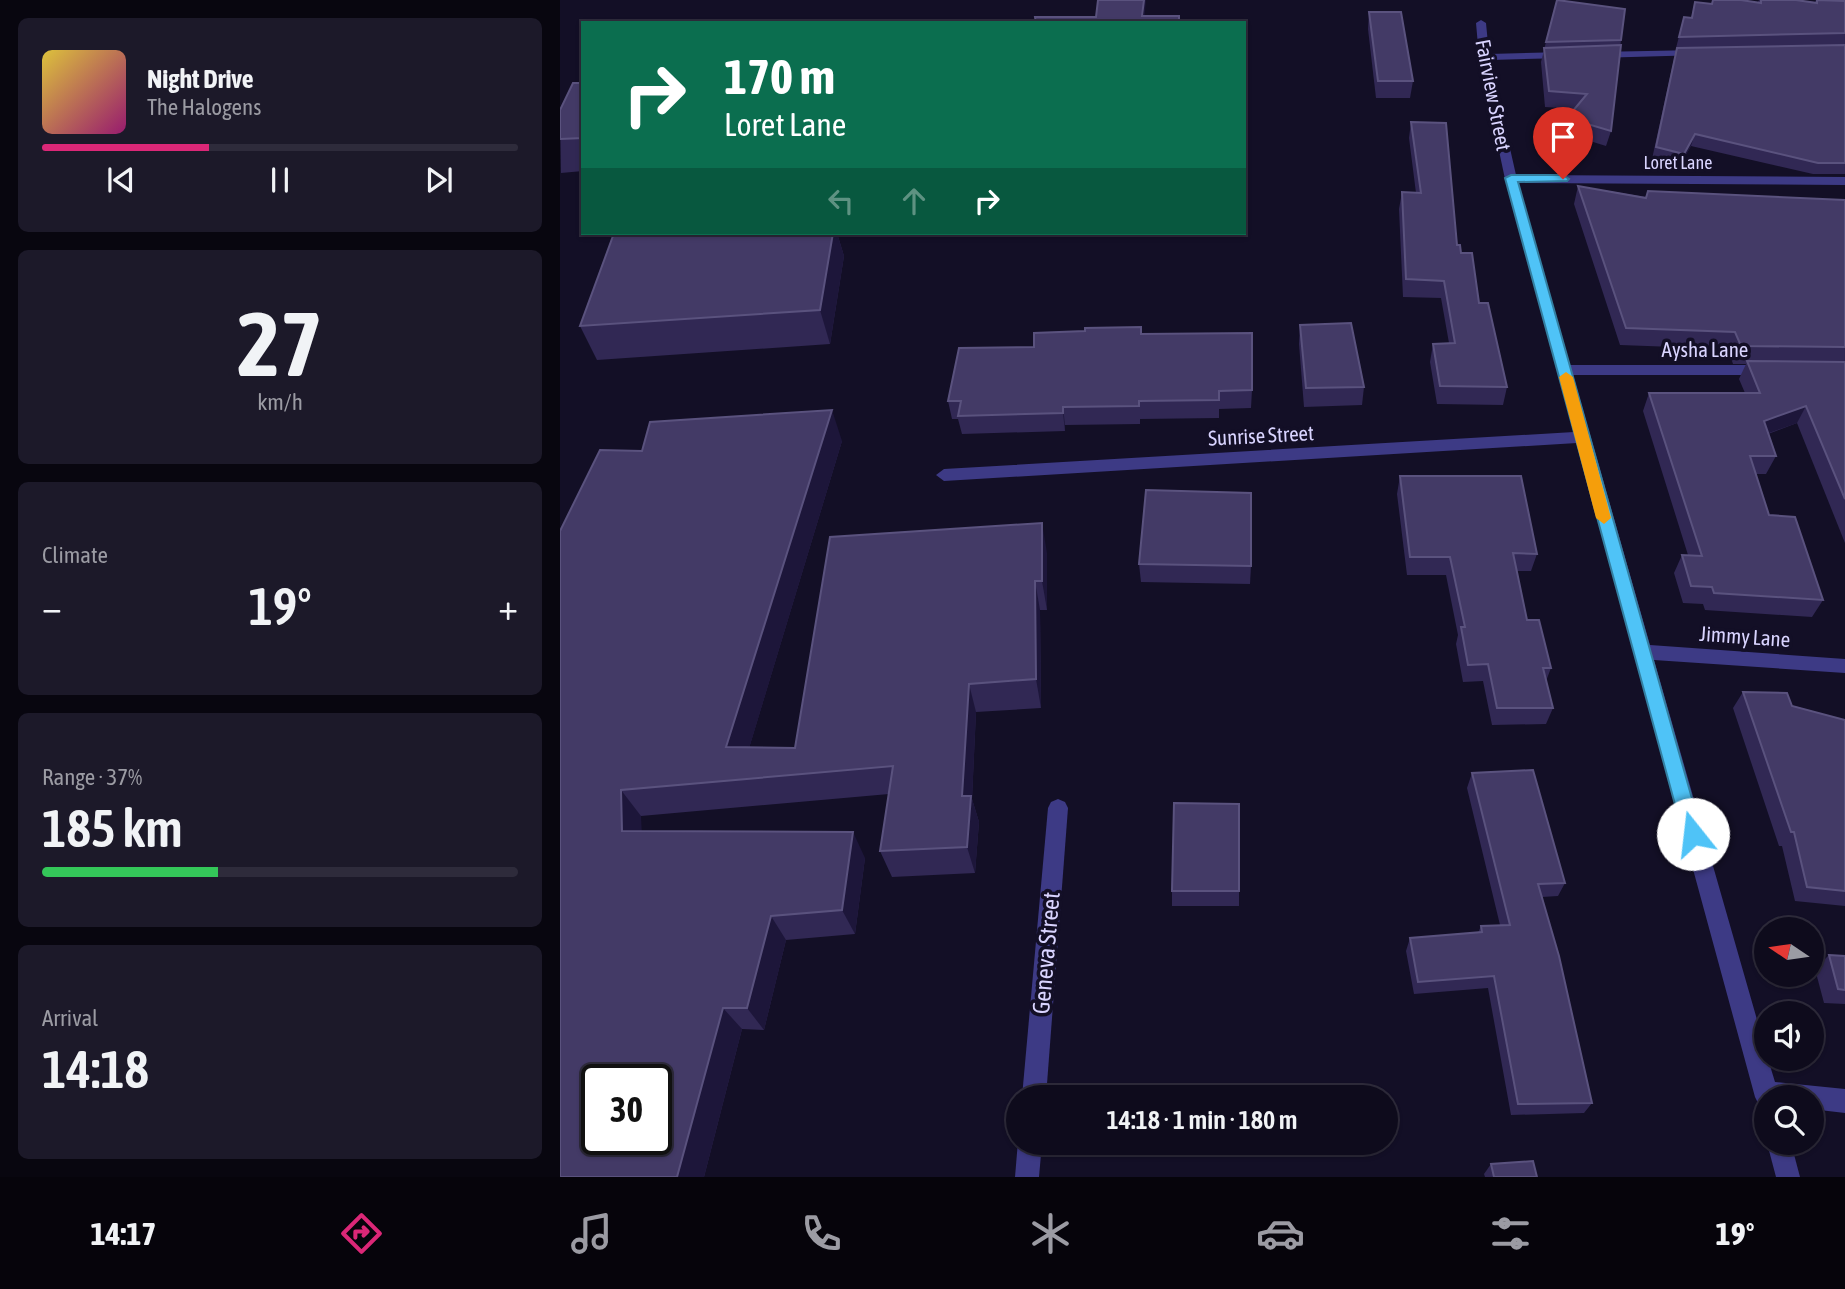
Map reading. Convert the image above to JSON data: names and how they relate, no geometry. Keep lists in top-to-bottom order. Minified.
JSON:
{"streets":{"street":["Fairview Street","Loret Lane","Aysha Lane","Sunrise Street","Jimmy Lane","Geneva Street"]},"crossings":[["Fairview Street","Loret Lane"],["Fairview Street","Aysha Lane"],["Fairview Street","Sunrise Street"],["Fairview Street","Jimmy Lane"]],"north":"left","page":{"turn":["170 m","Loret Lane"],"song":["Night Drive","The Halogens"],"tile":[["27","km/h"],"Climate",["Range · 37%","185 km"],["Arrival","14:18"]],"heat":["−","19°","+"],"limit":"30","trip":"14:18 · 1 min · 180 m","tabs":["14:17","19°"]}}
